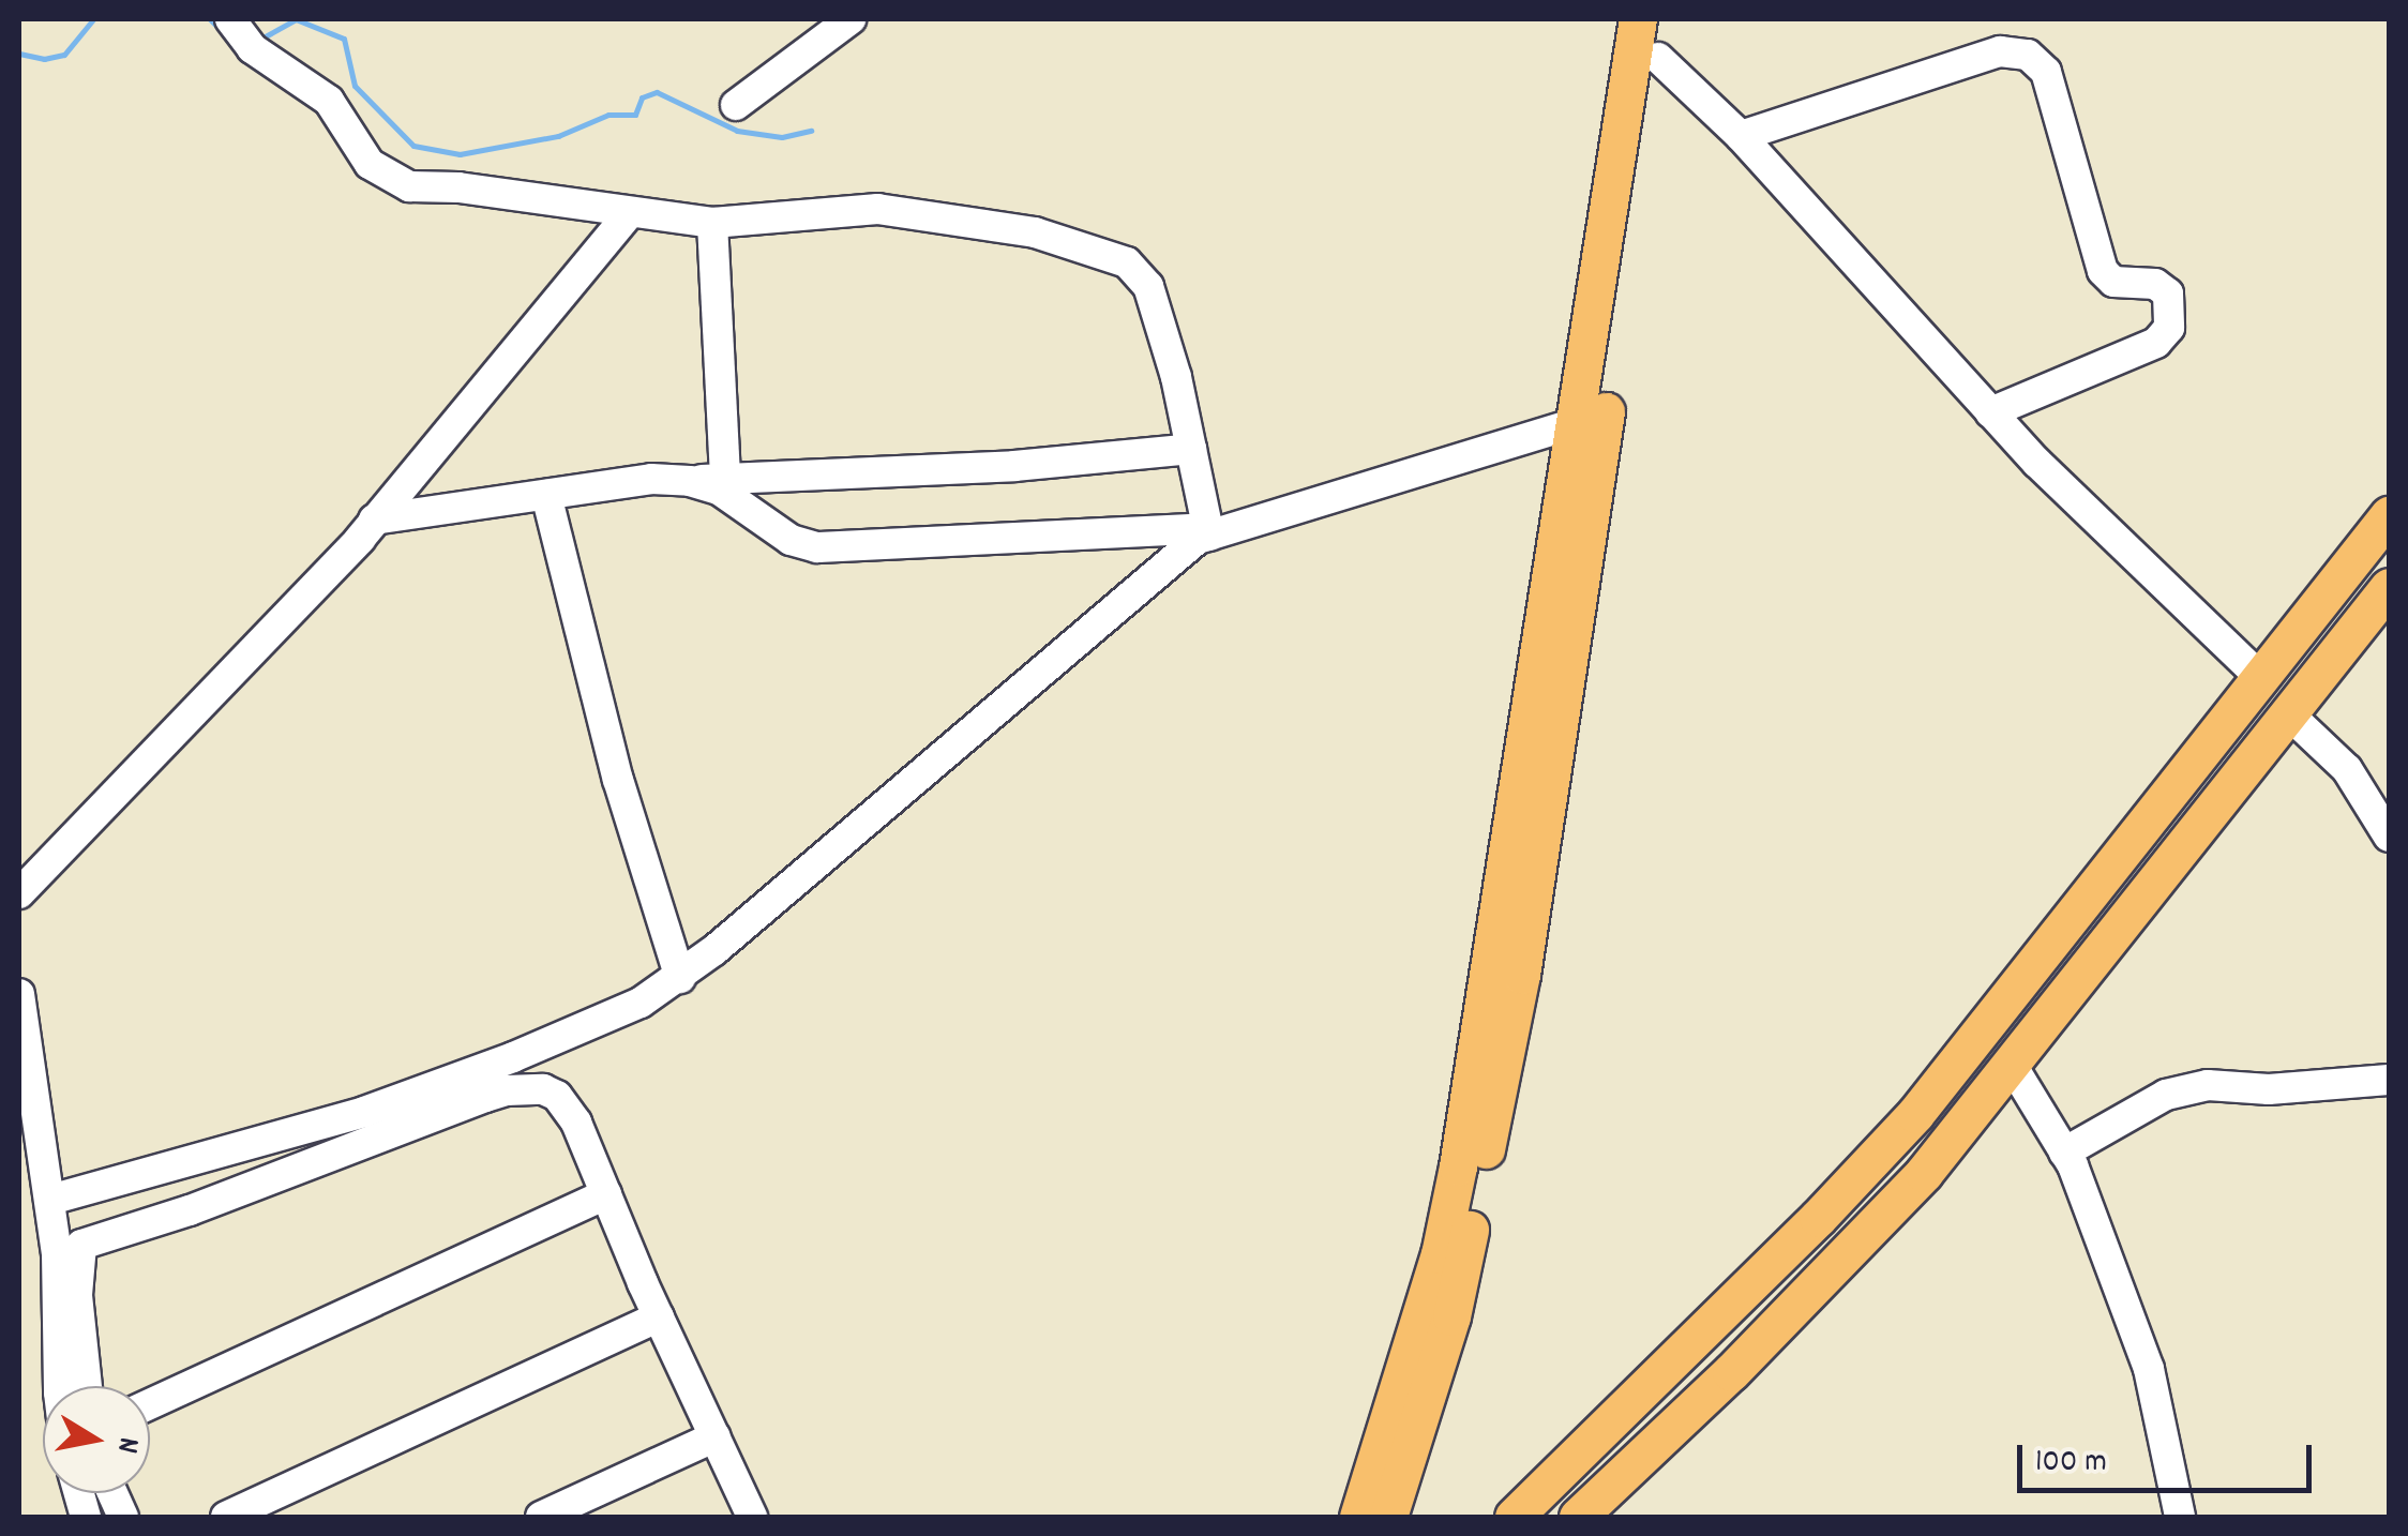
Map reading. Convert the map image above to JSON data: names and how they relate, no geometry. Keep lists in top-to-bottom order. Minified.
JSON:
{"scale_bar":"100 m","north":"right"}
